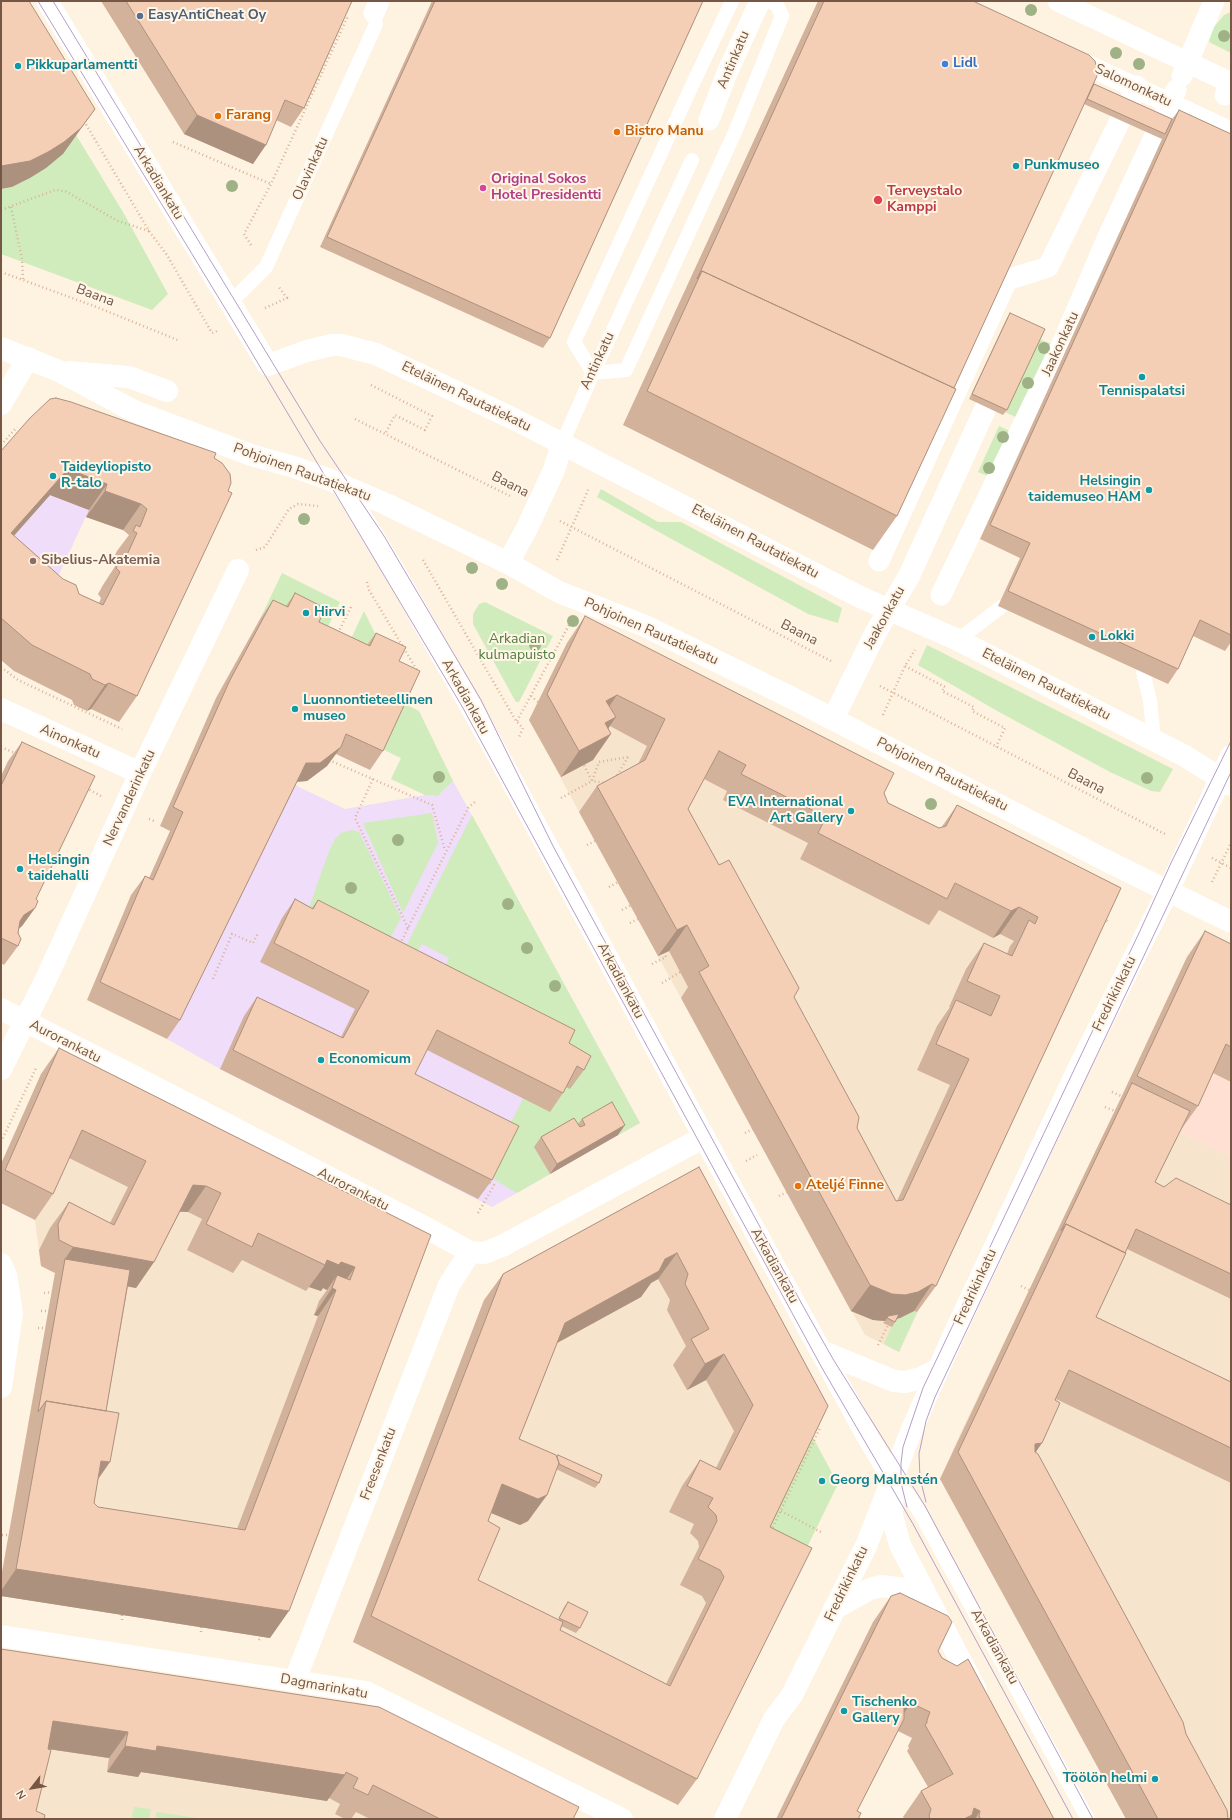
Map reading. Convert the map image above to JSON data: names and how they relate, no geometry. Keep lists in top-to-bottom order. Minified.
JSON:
{"streets":{"street":["Antinkatu","Salomonkatu","Arkadiankatu","Jaakonkatu","Eteläinen Rautatiekatu","Pohjoinen Rautatiekatu","Ainonkatu","Nervanderinkatu","Fredrikinkatu","Aurorankatu","Freesenkatu","Dagmarinkatu"],"lane":["Olavinkatu"],"path":["Baana"]},"crossings":[["Antinkatu","Eteläinen Rautatiekatu"],["Antinkatu","Pohjoinen Rautatiekatu"],["Salomonkatu","Jaakonkatu"],["Olavinkatu","Arkadiankatu"],["Arkadiankatu","Eteläinen Rautatiekatu"],["Arkadiankatu","Pohjoinen Rautatiekatu"],["Arkadiankatu","Fredrikinkatu"],["Jaakonkatu","Eteläinen Rautatiekatu"],["Jaakonkatu","Pohjoinen Rautatiekatu"],["Eteläinen Rautatiekatu","Fredrikinkatu"],["Pohjoinen Rautatiekatu","Fredrikinkatu"],["Ainonkatu","Nervanderinkatu"],["Nervanderinkatu","Aurorankatu"],["Aurorankatu","Freesenkatu"],["Freesenkatu","Dagmarinkatu"]],"parks":["Arkadian kulmapuisto"],"places":["EasyAntiCheat Oy","Lidl","Pikkuparlamentti","Farang","Bistro Manu","Punkmuseo","Original Sokos Hotel Presidentti","Terveystalo Kamppi","Tennispalatsi","Taideyliopisto R-talo","Helsingin taidemuseo HAM","Sibelius-Akatemia","Hirvi","Lokki","Luonnontieteellinen museo","EVA International Art Gallery","Helsingin taidehalli","Economicum","Ateljé Finne","Georg Malmstén","Tischenko Gallery","Töölön helmi"],"north":"bottom left"}
